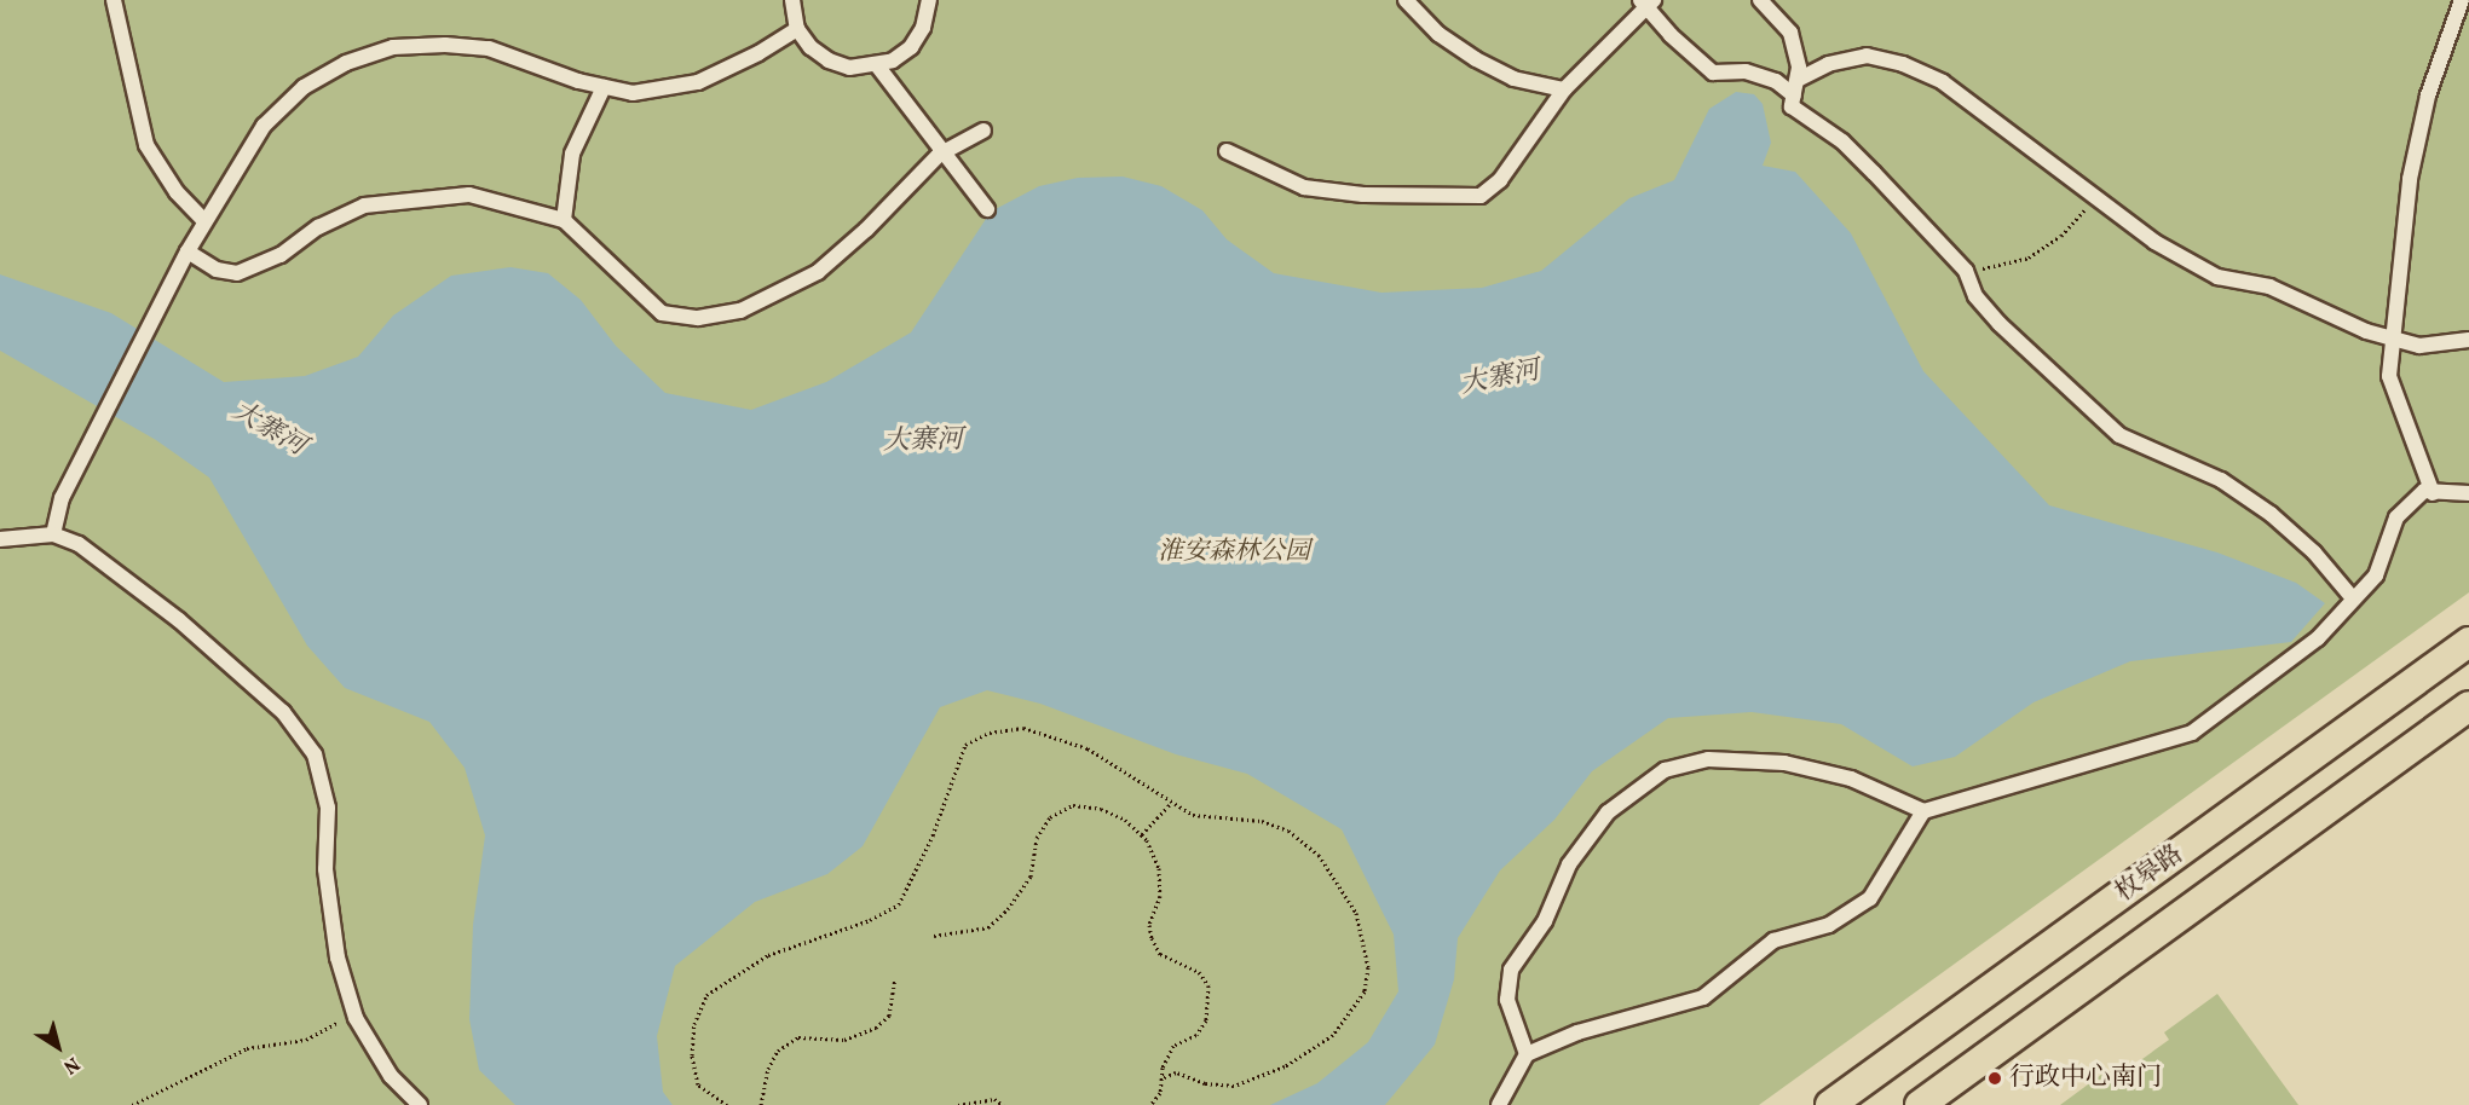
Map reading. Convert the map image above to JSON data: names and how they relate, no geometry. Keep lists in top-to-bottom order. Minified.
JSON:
{"streets":{"main road":["枚皋路"]},"water":["大寨河"],"parks":["淮安森林公园"],"places":["行政中心南门"],"north":"bottom right"}
